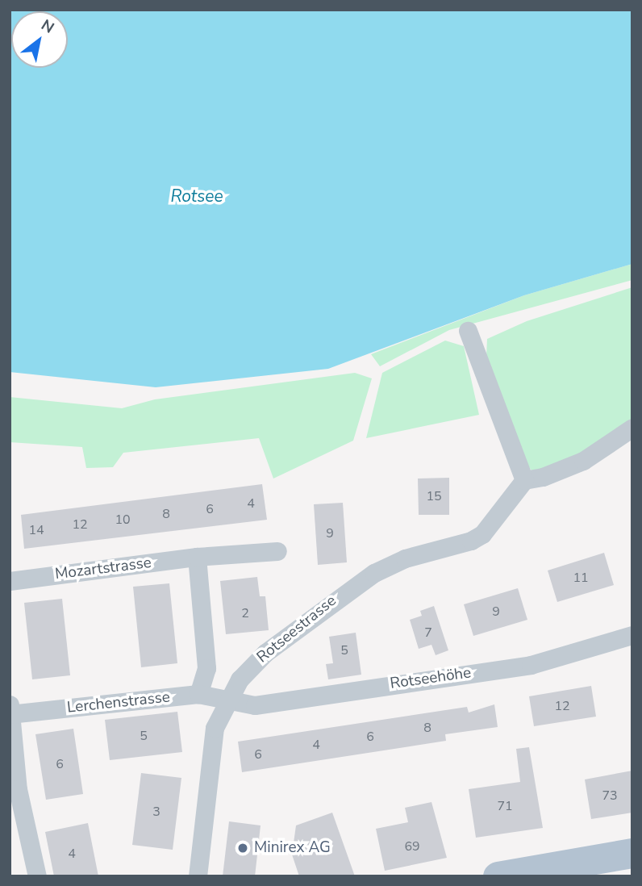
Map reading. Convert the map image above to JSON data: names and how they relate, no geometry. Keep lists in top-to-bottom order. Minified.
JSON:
{"streets":{"street":["Mozartstrasse","Rotseestrasse","Rotseehöhe","Lerchenstrasse"]},"crossings":[["Rotseestrasse","Rotseehöhe"],["Rotseestrasse","Lerchenstrasse"],["Rotseehöhe","Lerchenstrasse"]],"water":["Rotsee"],"places":["Minirex AG"],"house_numbers":["15","4","6","8","10","12","14","9","11","9","2","7","5","12","8","5","6","4","6","6","73","71","3","69","4"],"north":"top right"}
